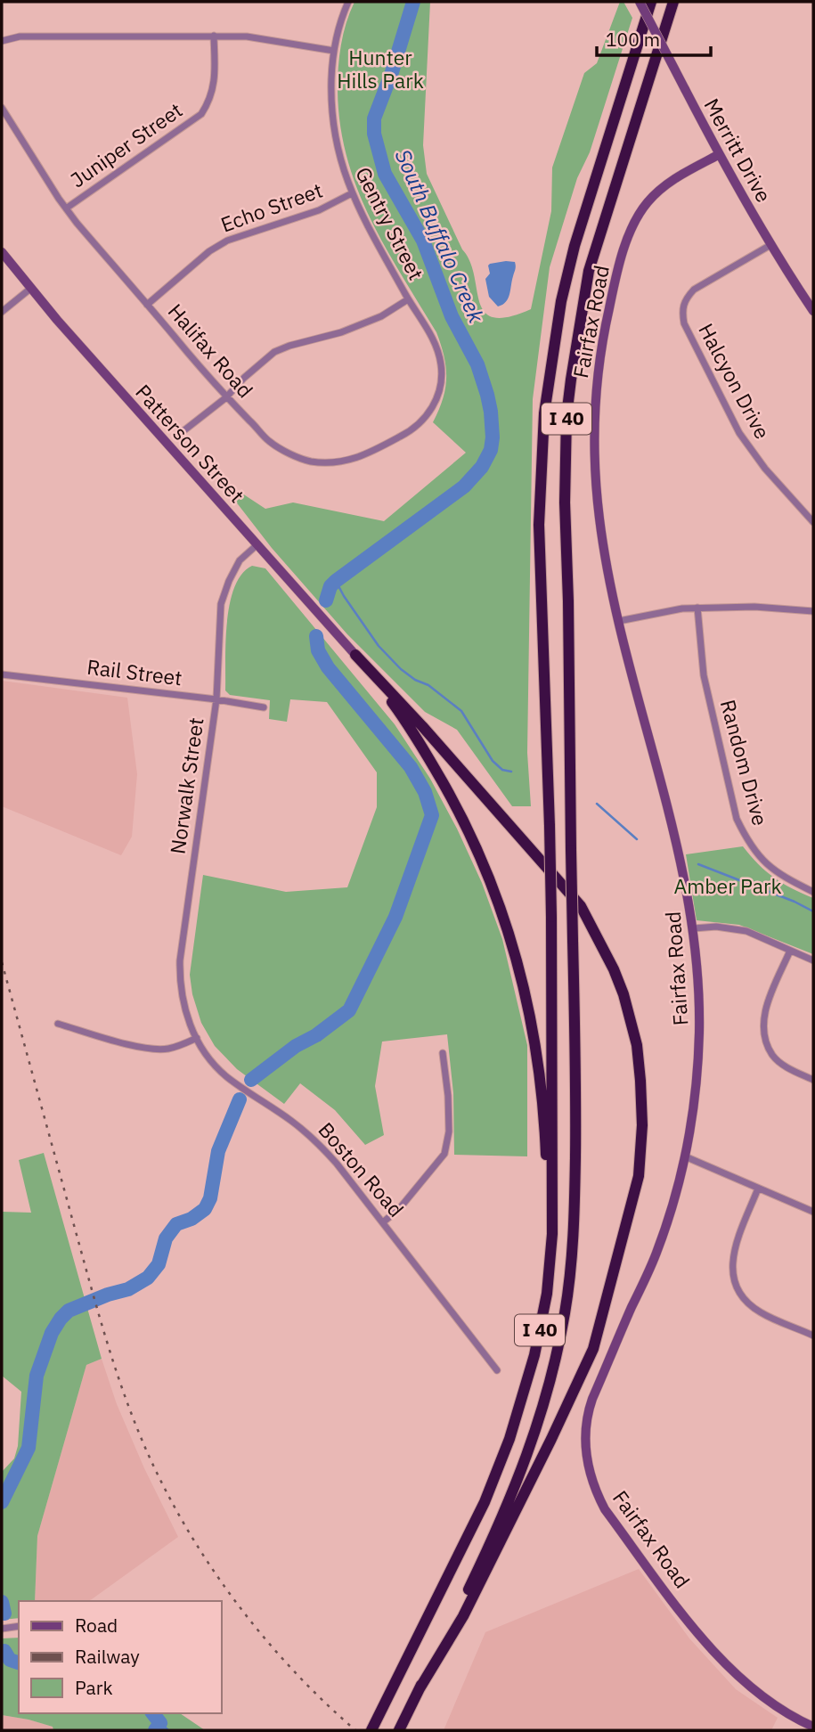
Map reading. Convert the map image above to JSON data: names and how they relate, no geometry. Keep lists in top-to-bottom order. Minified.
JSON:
{"streets":{"highway":["I 40"],"street":["Juniper Street","Merritt Drive","Echo Street","Gentry Street","Fairfax Road","Halifax Road","Halcyon Drive","Patterson Street","Rail Street","Random Drive","Norwalk Street","Boston Road"]},"crossings":[["Juniper Street","Halifax Road"],["Merritt Drive","Fairfax Road"],["Merritt Drive","Halcyon Drive"],["Echo Street","Gentry Street"],["Echo Street","Halifax Road"],["Gentry Street","Halifax Road"],["Patterson Street","Norwalk Street"],["Rail Street","Norwalk Street"],["Norwalk Street","Boston Road"]],"water":["South Buffalo Creek"],"parks":["Hunter Hills Park","Amber Park"],"legend":["Road","Railway","Park"],"scale_bar":"100 m"}
